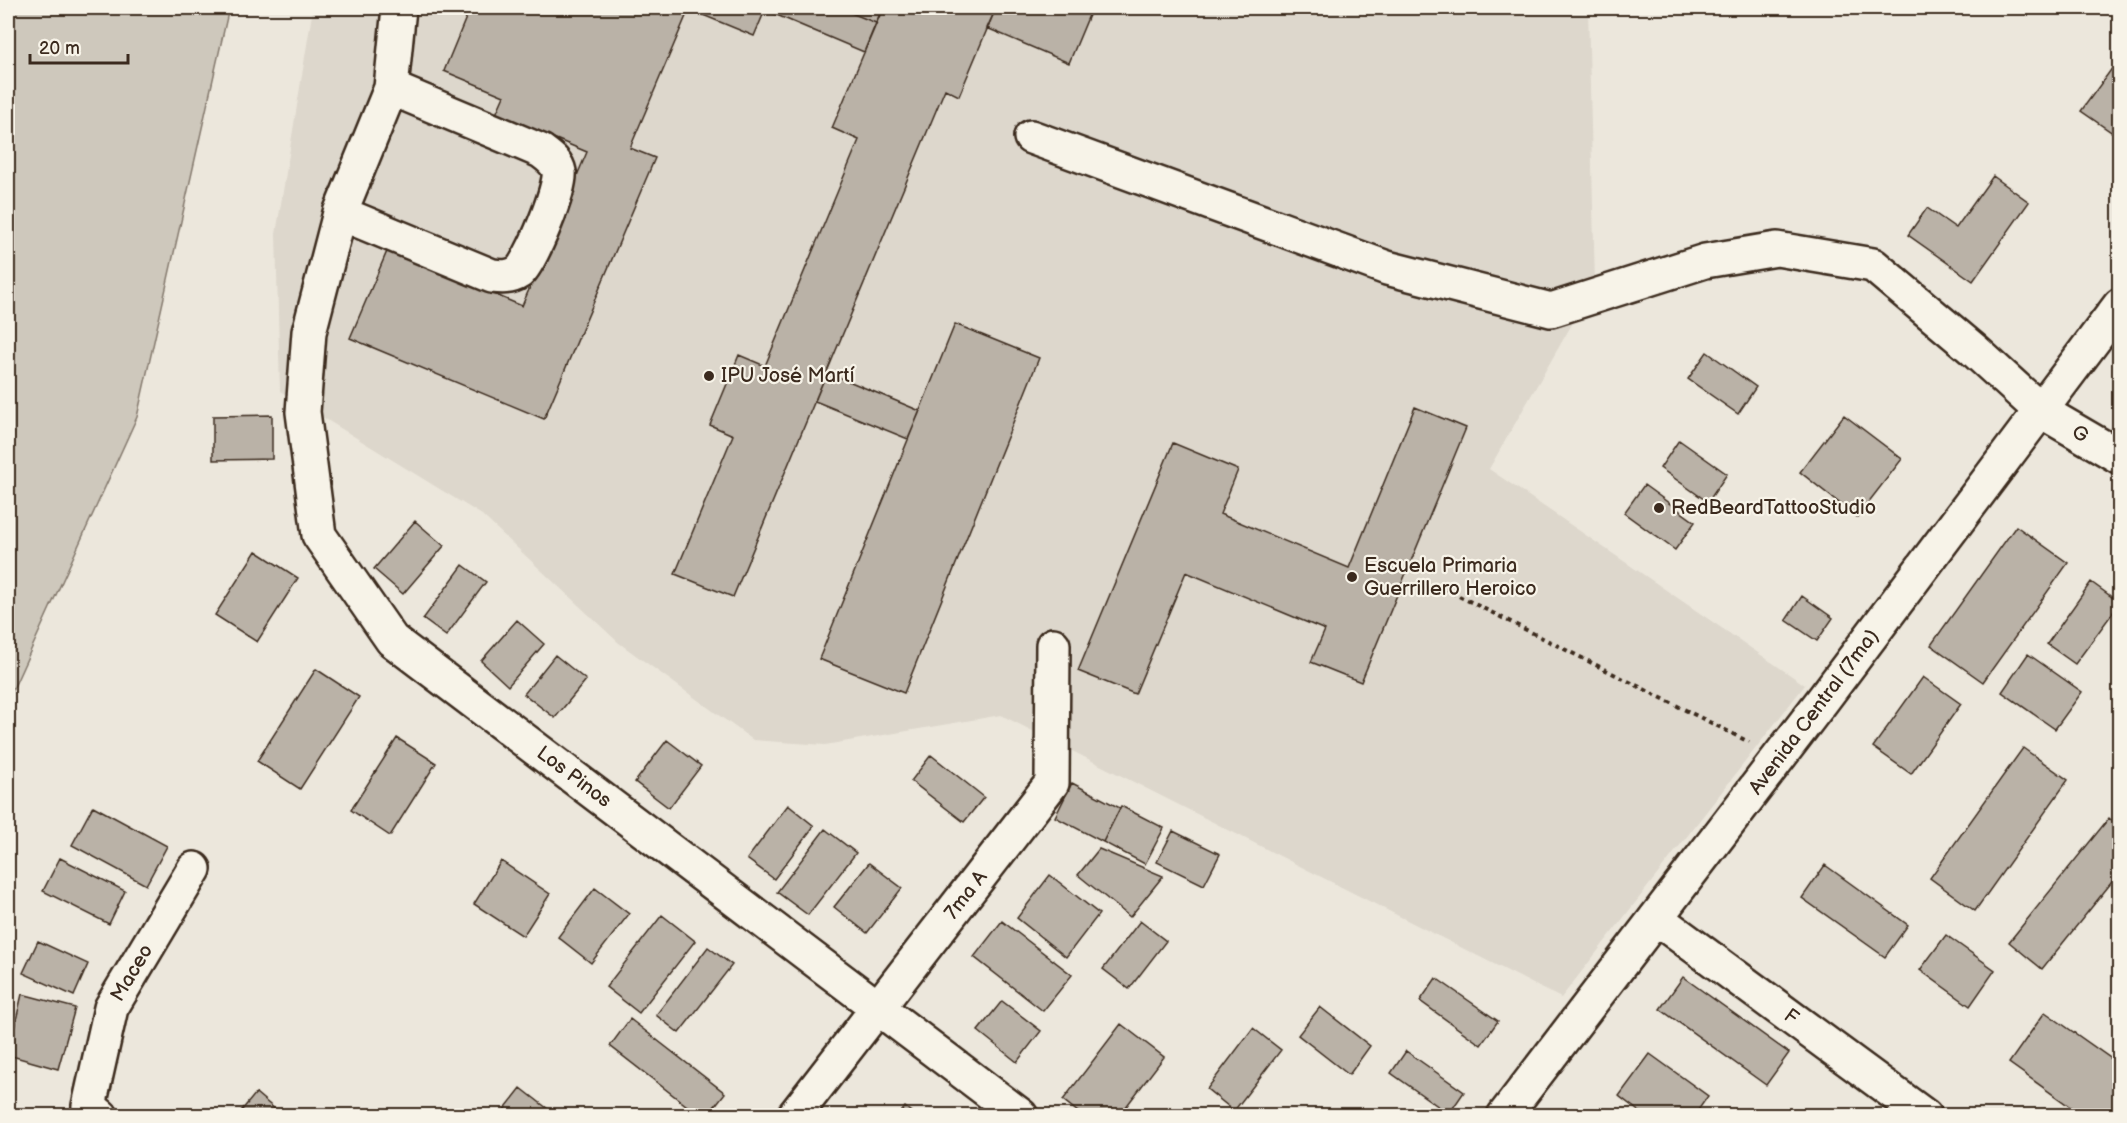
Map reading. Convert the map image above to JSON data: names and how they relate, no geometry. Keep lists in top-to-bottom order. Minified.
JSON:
{"streets":{"street":["G","Avenida Central (7ma)","Los Pinos","7ma A","Maceo","F"]},"crossings":[["G","Avenida Central (7ma)"],["Avenida Central (7ma)","F"],["Los Pinos","7ma A"]],"places":["IPU José Martí","RedBeardTattooStudio","Escuela Primaria Guerrillero Heroico"],"scale_bar":"20 m"}
